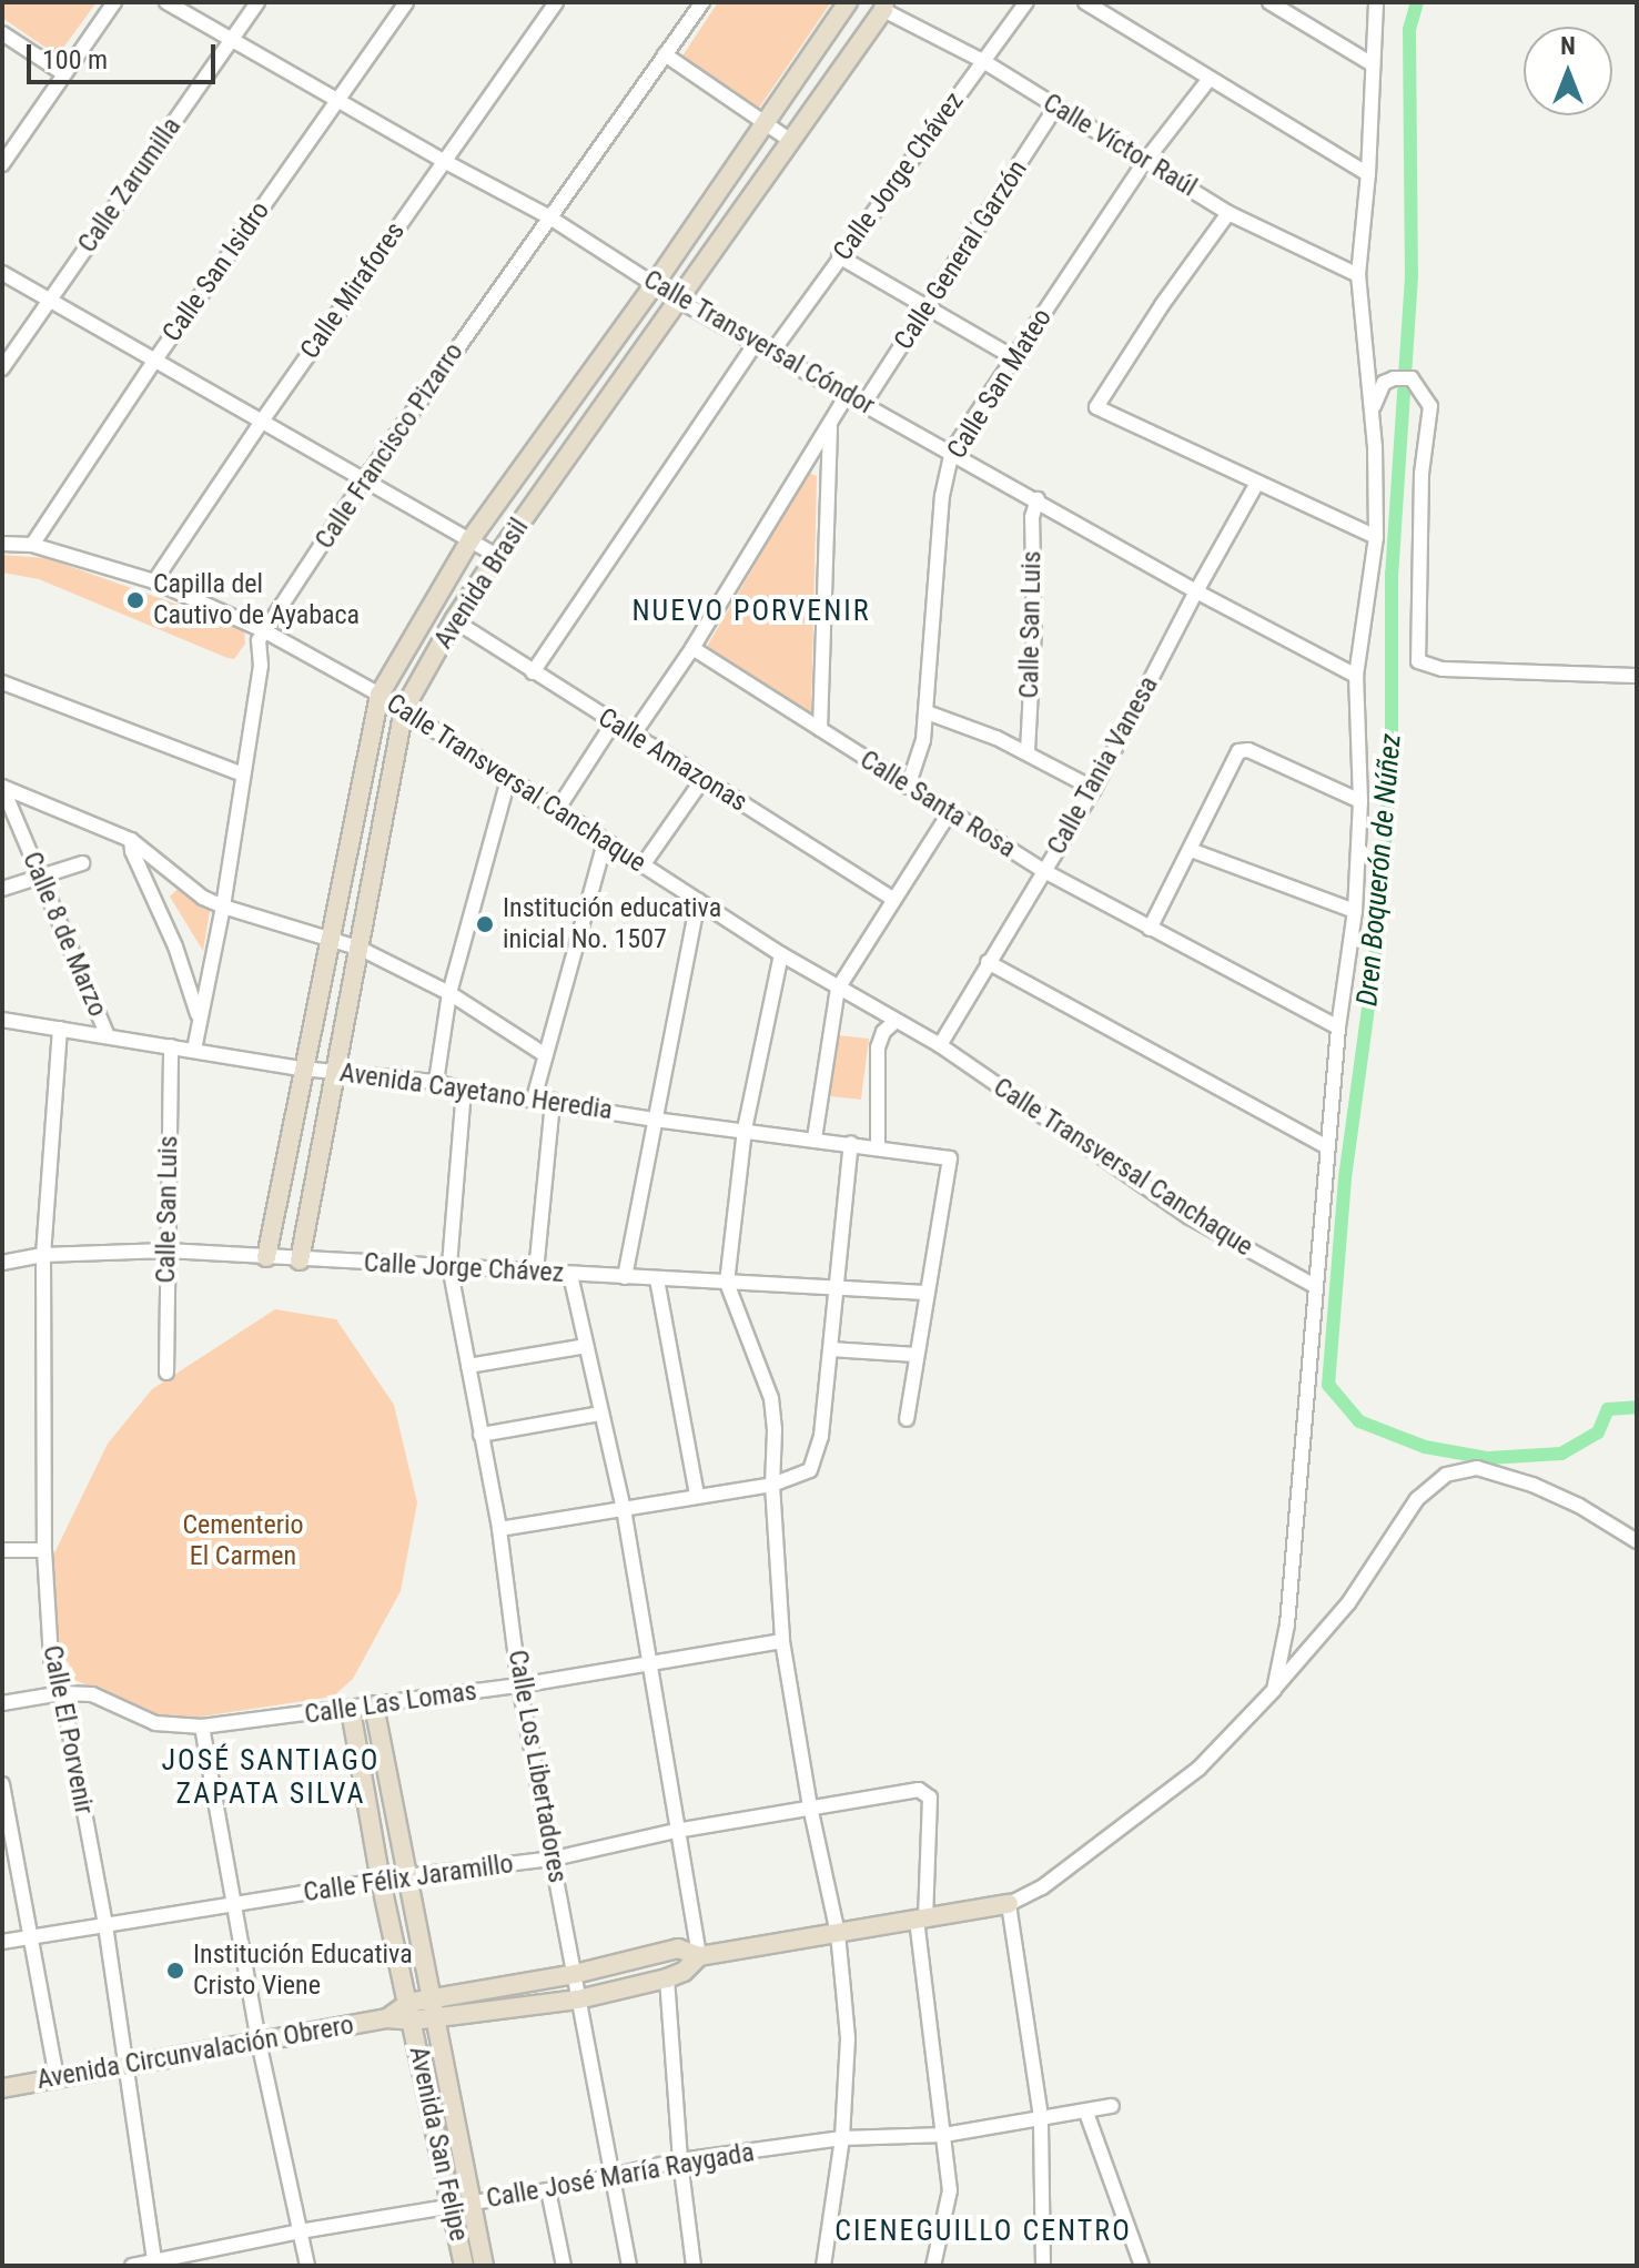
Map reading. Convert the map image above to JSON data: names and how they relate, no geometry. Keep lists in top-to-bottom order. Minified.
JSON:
{"streets":{"street":["Calle Víctor Raúl","Calle Jorge Chávez","Calle Zarumilla","Calle General Garzón","Calle San Isidro","Calle Mirafores","Calle Transversal Cóndor","Calle San Mateo","Calle Francisco Pizarro","Avenida Brasil","Calle San Luis","Calle Amazonas","Calle Tania Vanesa","Calle Transversal Canchaque","Calle Santa Rosa","Calle 8 de Marzo","Avenida Cayetano Heredia","Calle Las Lomas","Calle El Porvenir","Calle Los Libertadores","Calle Félix Jaramillo","Avenida Circunvalación Obrero","Avenida San Felipe","Calle José María Raygada"]},"crossings":[["Calle Víctor Raúl","Calle Jorge Chávez"],["Calle Víctor Raúl","Calle General Garzón"],["Calle Víctor Raúl","Calle San Mateo"],["Calle Víctor Raúl","Avenida Brasil"],["Calle Jorge Chávez","Calle Transversal Cóndor"],["Calle Jorge Chávez","Avenida Brasil"],["Calle Jorge Chávez","Calle San Luis"],["Calle Jorge Chávez","Avenida Cayetano Heredia"],["Calle Jorge Chávez","Calle El Porvenir"],["Calle Jorge Chávez","Calle Los Libertadores"],["Calle Zarumilla","Calle Transversal Cóndor"],["Calle General Garzón","Calle Transversal Cóndor"],["Calle San Isidro","Calle Transversal Cóndor"],["Calle San Isidro","Calle Transversal Canchaque"],["Calle Mirafores","Calle Transversal Cóndor"],["Calle Mirafores","Calle Transversal Canchaque"],["Calle Transversal Cóndor","Calle San Mateo"],["Calle Transversal Cóndor","Calle Francisco Pizarro"],["Calle Transversal Cóndor","Avenida Brasil"],["Calle Transversal Cóndor","Calle San Luis"],["Calle Transversal Cóndor","Calle Tania Vanesa"],["Calle San Mateo","Calle Santa Rosa"],["Calle Francisco Pizarro","Calle Transversal Canchaque"],["Calle Francisco Pizarro","Avenida Cayetano Heredia"],["Avenida Brasil","Calle Amazonas"],["Avenida Brasil","Calle Transversal Canchaque"],["Avenida Brasil","Avenida Cayetano Heredia"],["Calle San Luis","Avenida Cayetano Heredia"],["Calle Tania Vanesa","Calle Transversal Canchaque"],["Calle Tania Vanesa","Calle Santa Rosa"],["Calle 8 de Marzo","Avenida Cayetano Heredia"],["Avenida Cayetano Heredia","Calle El Porvenir"],["Avenida Cayetano Heredia","Calle Los Libertadores"],["Calle Las Lomas","Calle El Porvenir"],["Calle Las Lomas","Calle Los Libertadores"],["Calle Las Lomas","Avenida San Felipe"],["Calle El Porvenir","Calle Félix Jaramillo"],["Calle El Porvenir","Avenida Circunvalación Obrero"],["Calle El Porvenir","Calle José María Raygada"],["Calle Los Libertadores","Calle Félix Jaramillo"],["Calle Los Libertadores","Avenida Circunvalación Obrero"],["Calle Los Libertadores","Calle José María Raygada"],["Calle Félix Jaramillo","Avenida Circunvalación Obrero"],["Calle Félix Jaramillo","Avenida San Felipe"],["Avenida Circunvalación Obrero","Avenida San Felipe"],["Avenida San Felipe","Calle José María Raygada"]],"districts":["NUEVO PORVENIR","JOSÉ SANTIAGO ZAPATA SILVA","CIENEGUILLO CENTRO"],"water":["Dren Boquerón de Núñez"],"parks":["Cementerio El Carmen"],"places":["Capilla del Cautivo de Ayabaca","Institución educativa inicial No. 1507","Institución Educativa Cristo Viene"],"scale_bar":"100 m","north":"top"}
